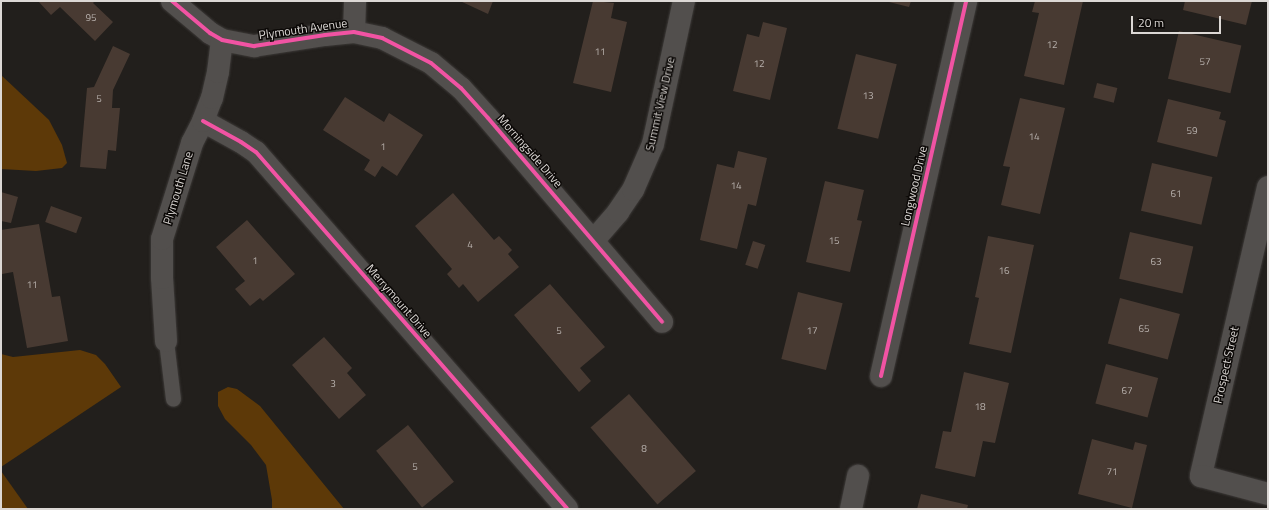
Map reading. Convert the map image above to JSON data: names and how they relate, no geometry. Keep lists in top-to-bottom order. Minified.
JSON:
{"streets":{"street":["Plymouth Avenue","Summit View Drive","Morningside Drive","Longwood Drive","Plymouth Lane","Merrymount Drive","Prospect Street"]},"crossings":[["Plymouth Avenue","Morningside Drive"],["Plymouth Avenue","Plymouth Lane"],["Summit View Drive","Morningside Drive"],["Plymouth Lane","Merrymount Drive"]],"house_numbers":["95","12","11","57","12","13","5","59","14","1","14","61","15","4","1","63","16","11","65","5","17","3","67","18","8","5","71"],"scale_bar":"20 m"}
